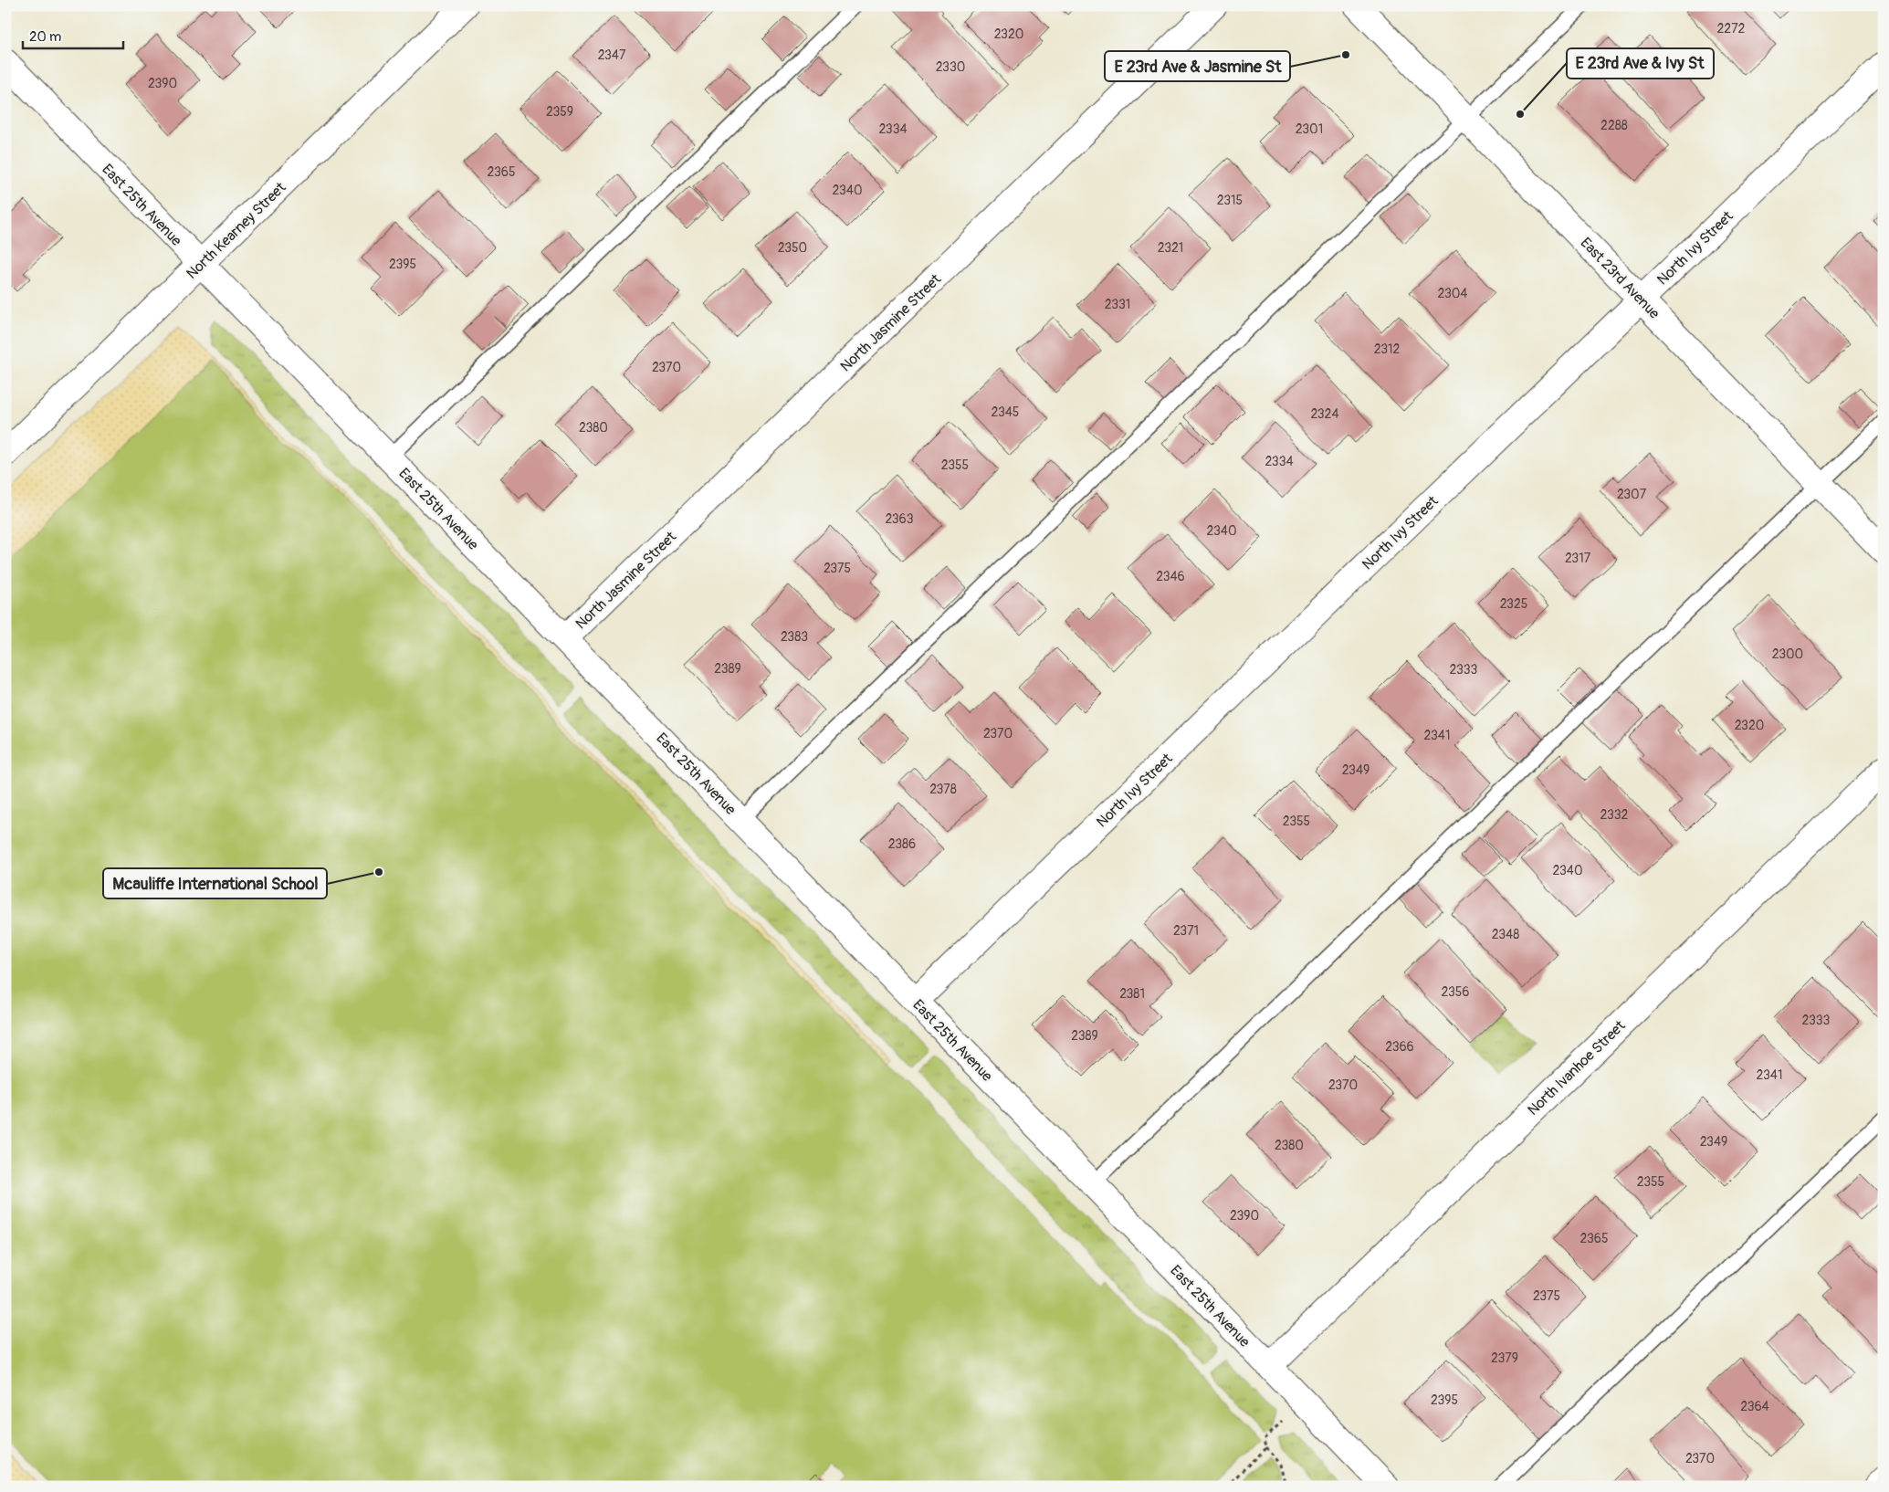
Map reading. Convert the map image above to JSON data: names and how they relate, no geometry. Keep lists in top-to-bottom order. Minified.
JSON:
{"streets":{"street":["East 25th Avenue","North Kearney Street","North Ivy Street","East 23rd Avenue","North Jasmine Street","North Ivanhoe Street"]},"crossings":[["East 25th Avenue","North Kearney Street"],["East 25th Avenue","North Ivy Street"],["East 25th Avenue","North Jasmine Street"],["East 25th Avenue","North Ivanhoe Street"],["North Ivy Street","East 23rd Avenue"]],"places":["E 23rd Ave & Jasmine St","E 23rd Ave & Ivy St","Mcauliffe International School"],"house_numbers":["2272","2320","2347","2330","2390","2359","2288","2334","2301","2365","2340","2315","2350","2321","2395","2304","2331","2312","2370","2345","2324","2380","2334","2355","2307","2363","2340","2317","2375","2346","2325","2383","2300","2389","2333","2320","2370","2341","2349","2378","2332","2355","2386","2340","2371","2348","2356","2381","2333","2389","2366","2341","2370","2349","2380","2355","2390","2365","2375","2379","2395","2364","2370"],"scale_bar":"20 m"}
